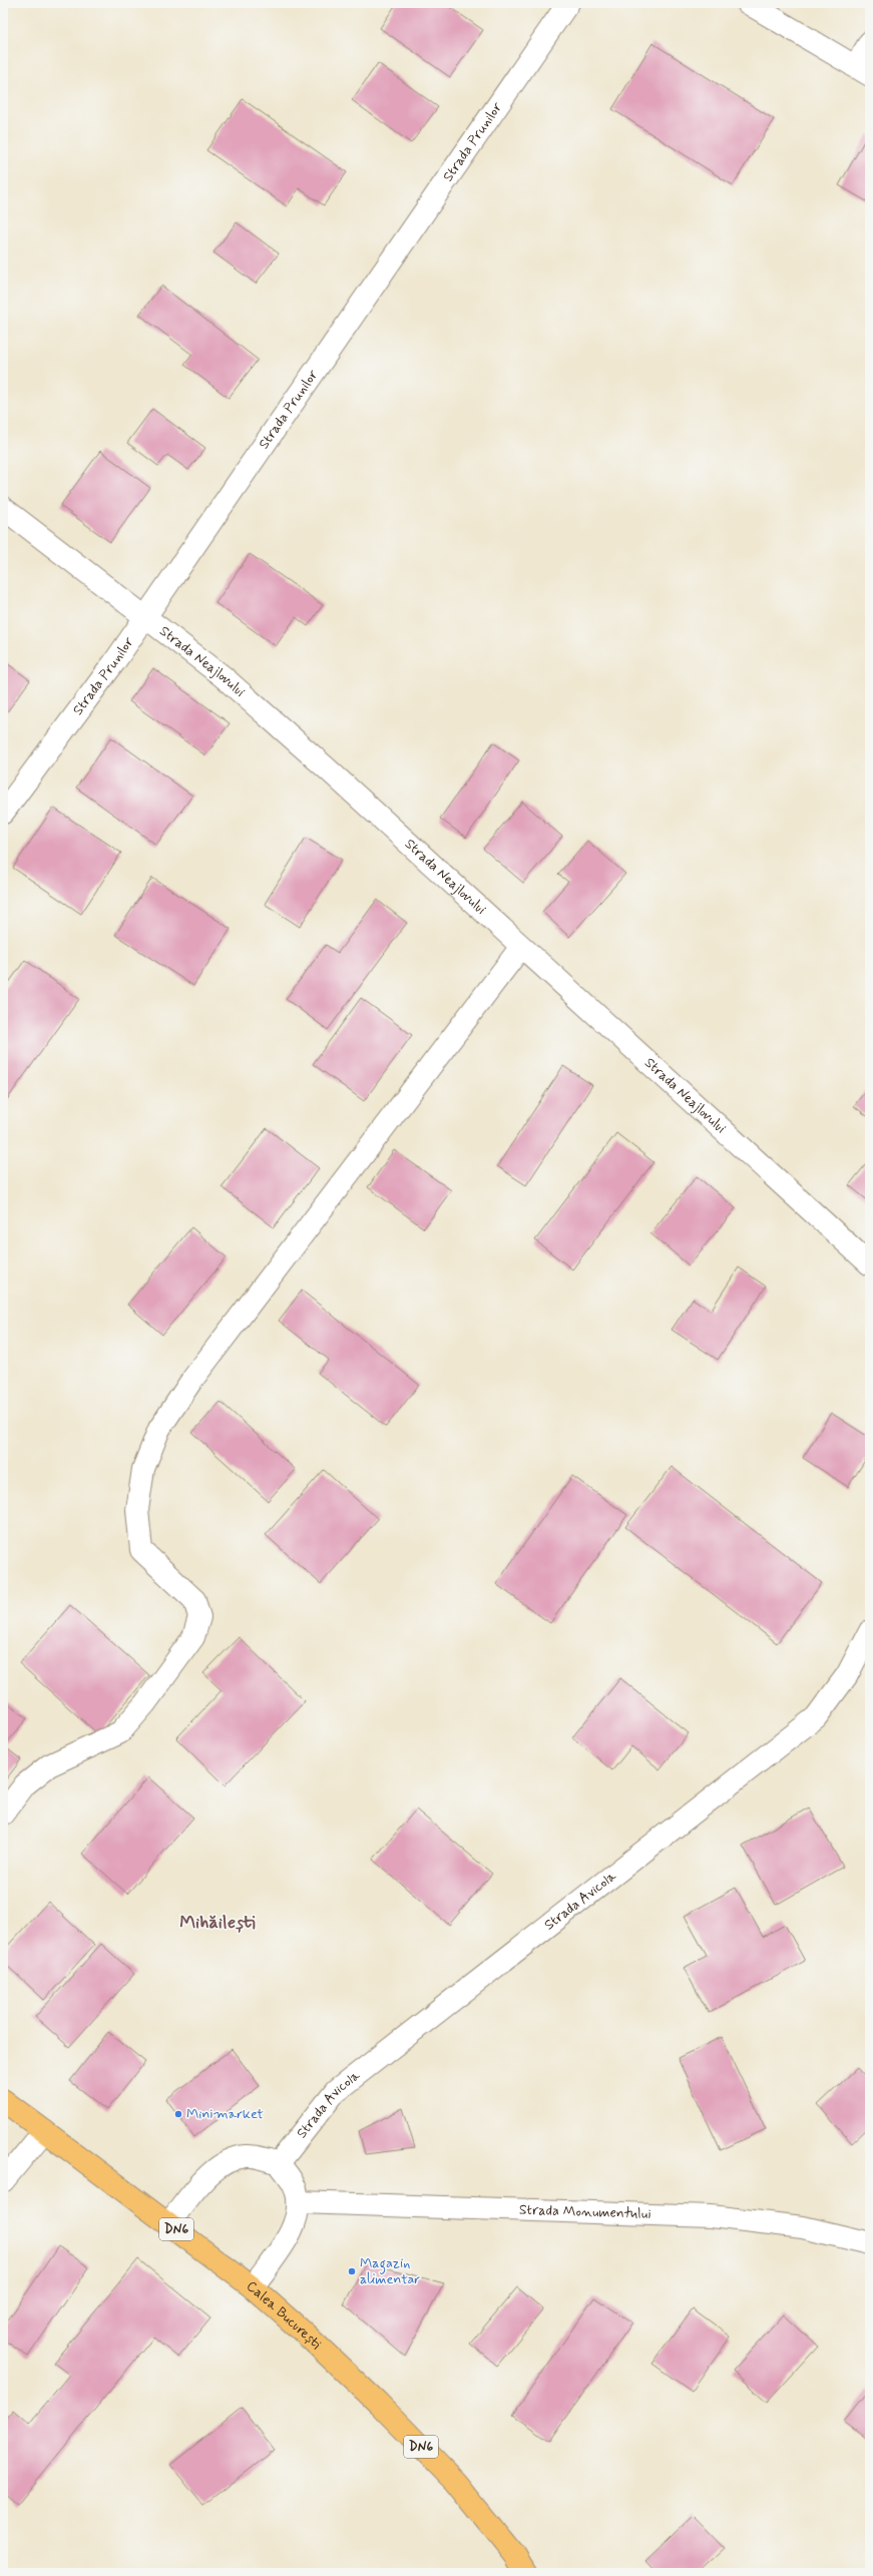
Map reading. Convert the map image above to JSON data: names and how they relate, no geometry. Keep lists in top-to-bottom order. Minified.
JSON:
{"streets":{"main road":["DN6","Calea București"],"street":["Strada Prunilor","Strada Neajlovului","Strada Avicola","Strada Monumentului"]},"crossings":[["Strada Prunilor","Strada Neajlovului"]],"districts":["Mihăilești"],"places":["Minimarket","Magazin alimentar"]}
